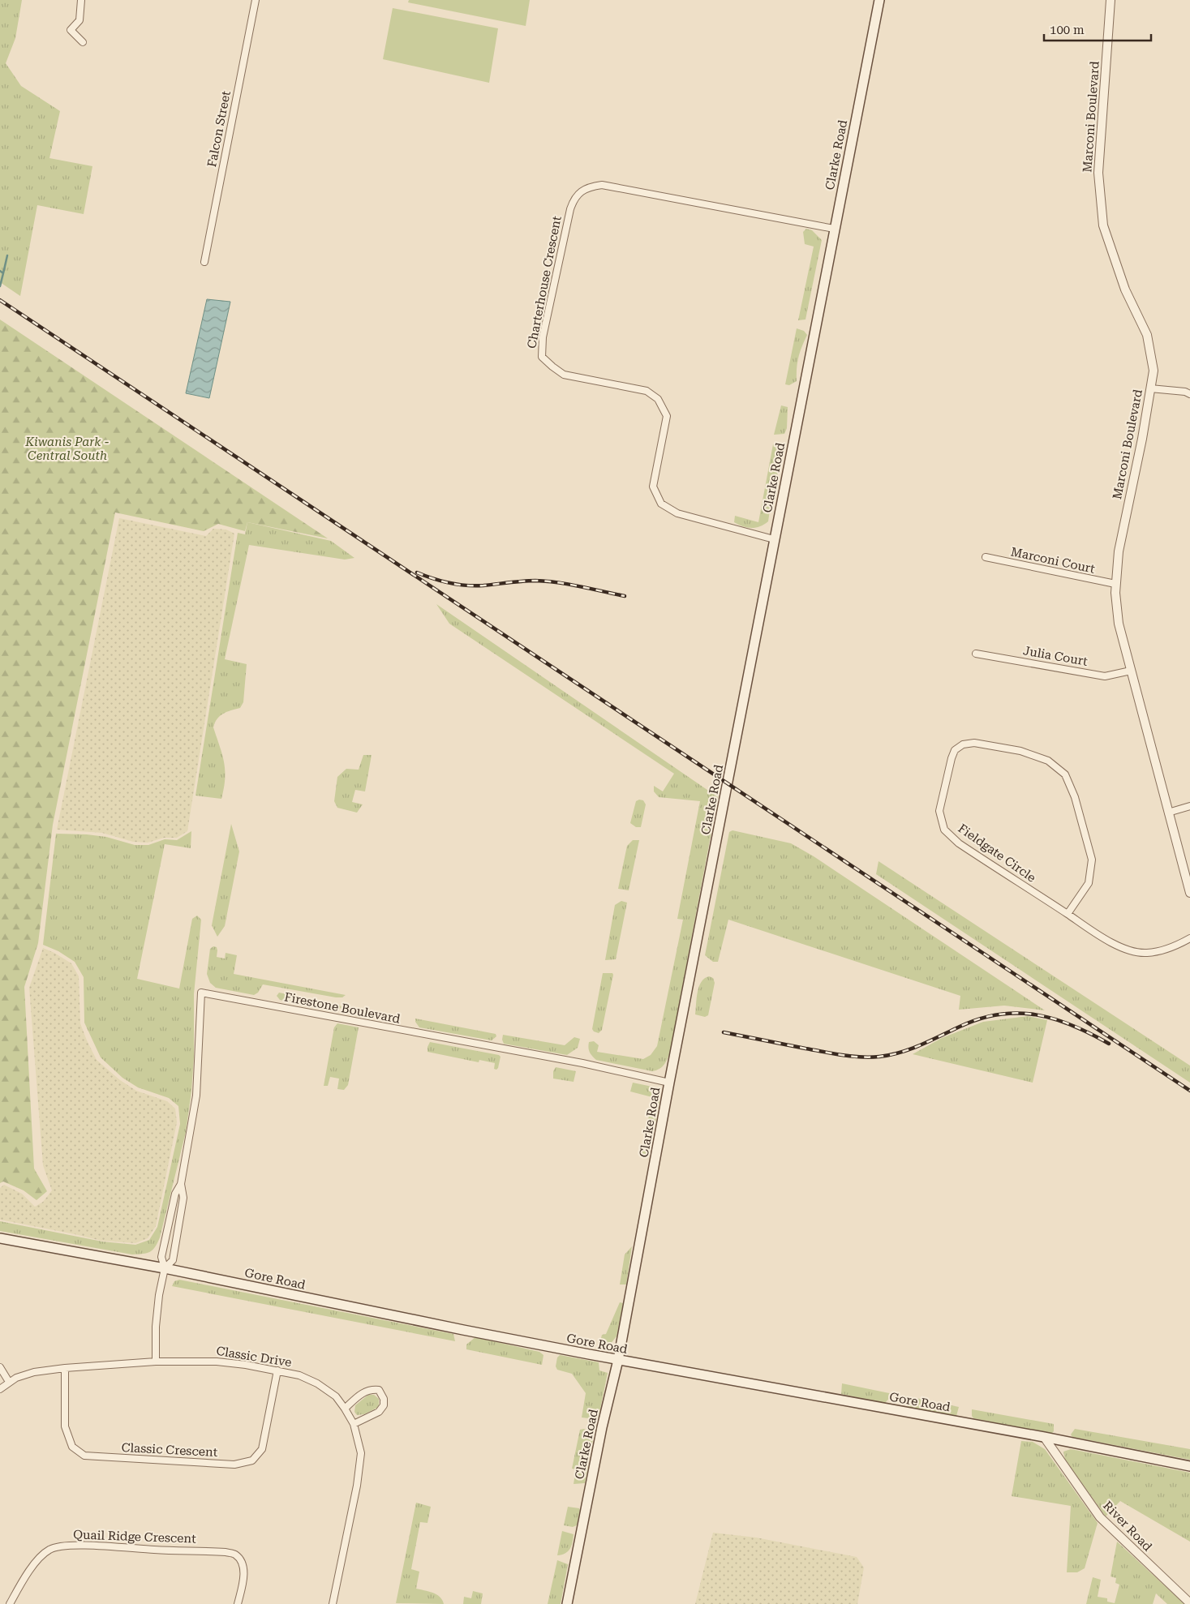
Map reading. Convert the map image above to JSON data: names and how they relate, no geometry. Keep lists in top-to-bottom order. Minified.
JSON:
{"streets":{"main road":["Clarke Road","Gore Road"],"street":["Marconi Boulevard","Falcon Street","Charterhouse Crescent","Marconi Court","Julia Court","Fieldgate Circle","Firestone Boulevard","Classic Drive","Classic Crescent","River Road","Quail Ridge Crescent"]},"crossings":[["Marconi Boulevard","Marconi Court"],["Marconi Boulevard","Julia Court"],["Clarke Road","Charterhouse Crescent"],["Clarke Road","Firestone Boulevard"],["Clarke Road","Gore Road"],["Firestone Boulevard","Gore Road"],["Firestone Boulevard","Classic Drive"],["Gore Road","River Road"],["Classic Drive","Classic Crescent"]],"parks":["Kiwanis Park - Central South"],"scale_bar":"100 m"}
